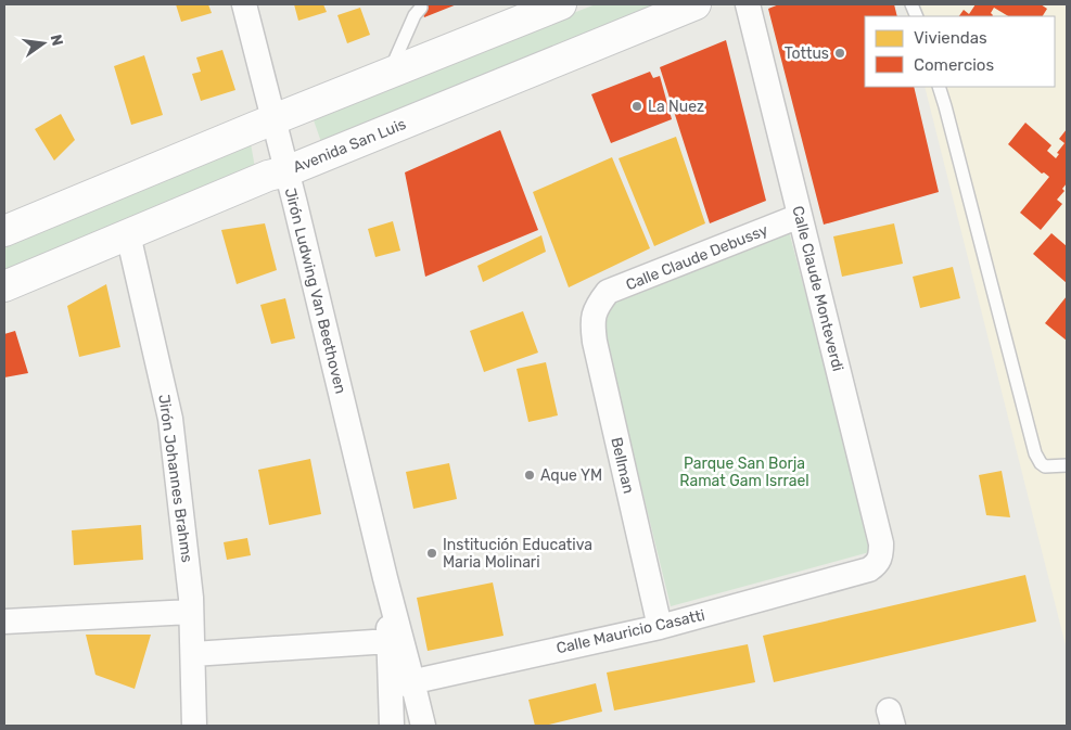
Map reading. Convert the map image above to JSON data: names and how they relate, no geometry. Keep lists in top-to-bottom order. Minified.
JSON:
{"streets":{"main road":["Avenida San Luis"],"street":["Calle Claude Debussy","Calle Claude Monteverdi","Jirón Ludwing Van Beethoven","Bellman","Jirón Johannes Brahms","Calle Mauricio Casatti"]},"crossings":[["Avenida San Luis","Jirón Ludwing Van Beethoven"],["Avenida San Luis","Jirón Johannes Brahms"],["Calle Claude Debussy","Calle Claude Monteverdi"],["Calle Claude Debussy","Bellman"],["Calle Claude Monteverdi","Calle Mauricio Casatti"],["Jirón Ludwing Van Beethoven","Calle Mauricio Casatti"],["Bellman","Calle Mauricio Casatti"]],"parks":["Parque San Borja Ramat Gam Isrrael"],"places":["Tottus","La Nuez","Aque YM","Institución Educativa Maria Molinari"],"legend":["Viviendas","Comercios"],"north":"right"}
